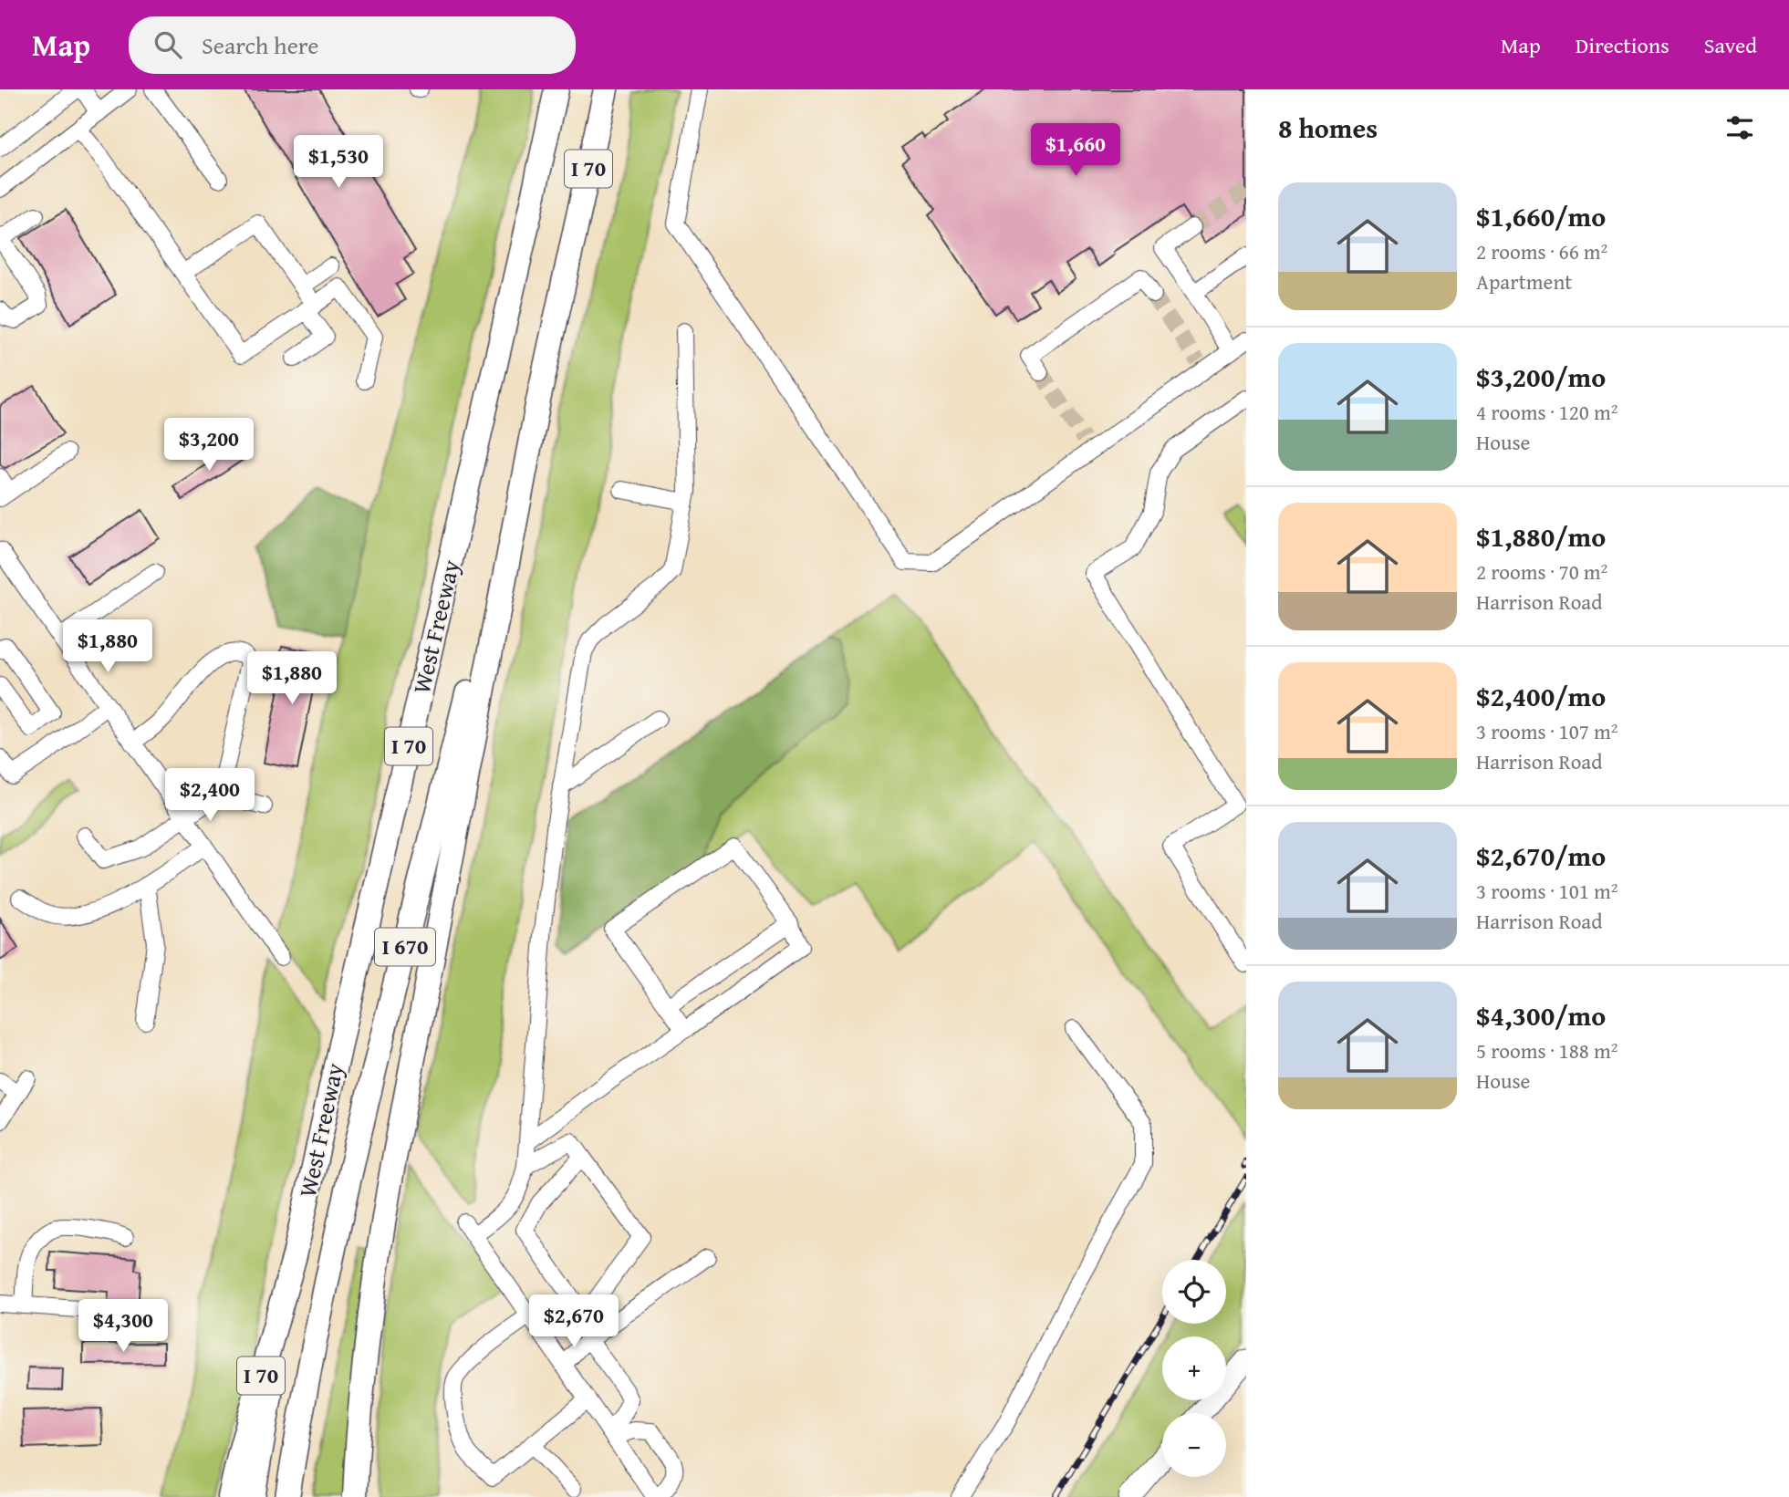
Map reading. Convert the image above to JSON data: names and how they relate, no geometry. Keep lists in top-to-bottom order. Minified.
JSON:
{"streets":{"highway":["I 70","West Freeway","I 670"]},"crossings":[["I 70","I 670"]],"page":{"header":"Map","search":"Search here","nav":["Map","Directions","Saved"],"heading":"8 homes","price":["$1,660","$1,530","$3,200","$1,880","$1,880","$2,400","$2,670","$4,300"],"list":[{"name":"$1,660/mo","note":"2 rooms · 66 m² · Apartment"},{"name":"$3,200/mo","note":"4 rooms · 120 m² · House"},{"name":"$1,880/mo","note":"2 rooms · 70 m² · Harrison Road"},{"name":"$2,400/mo","note":"3 rooms · 107 m² · Harrison Road"},{"name":"$2,670/mo","note":"3 rooms · 101 m² · Harrison Road"},{"name":"$4,300/mo","note":"5 rooms · 188 m² · House"}],"map_buttons":["+","−"]}}
